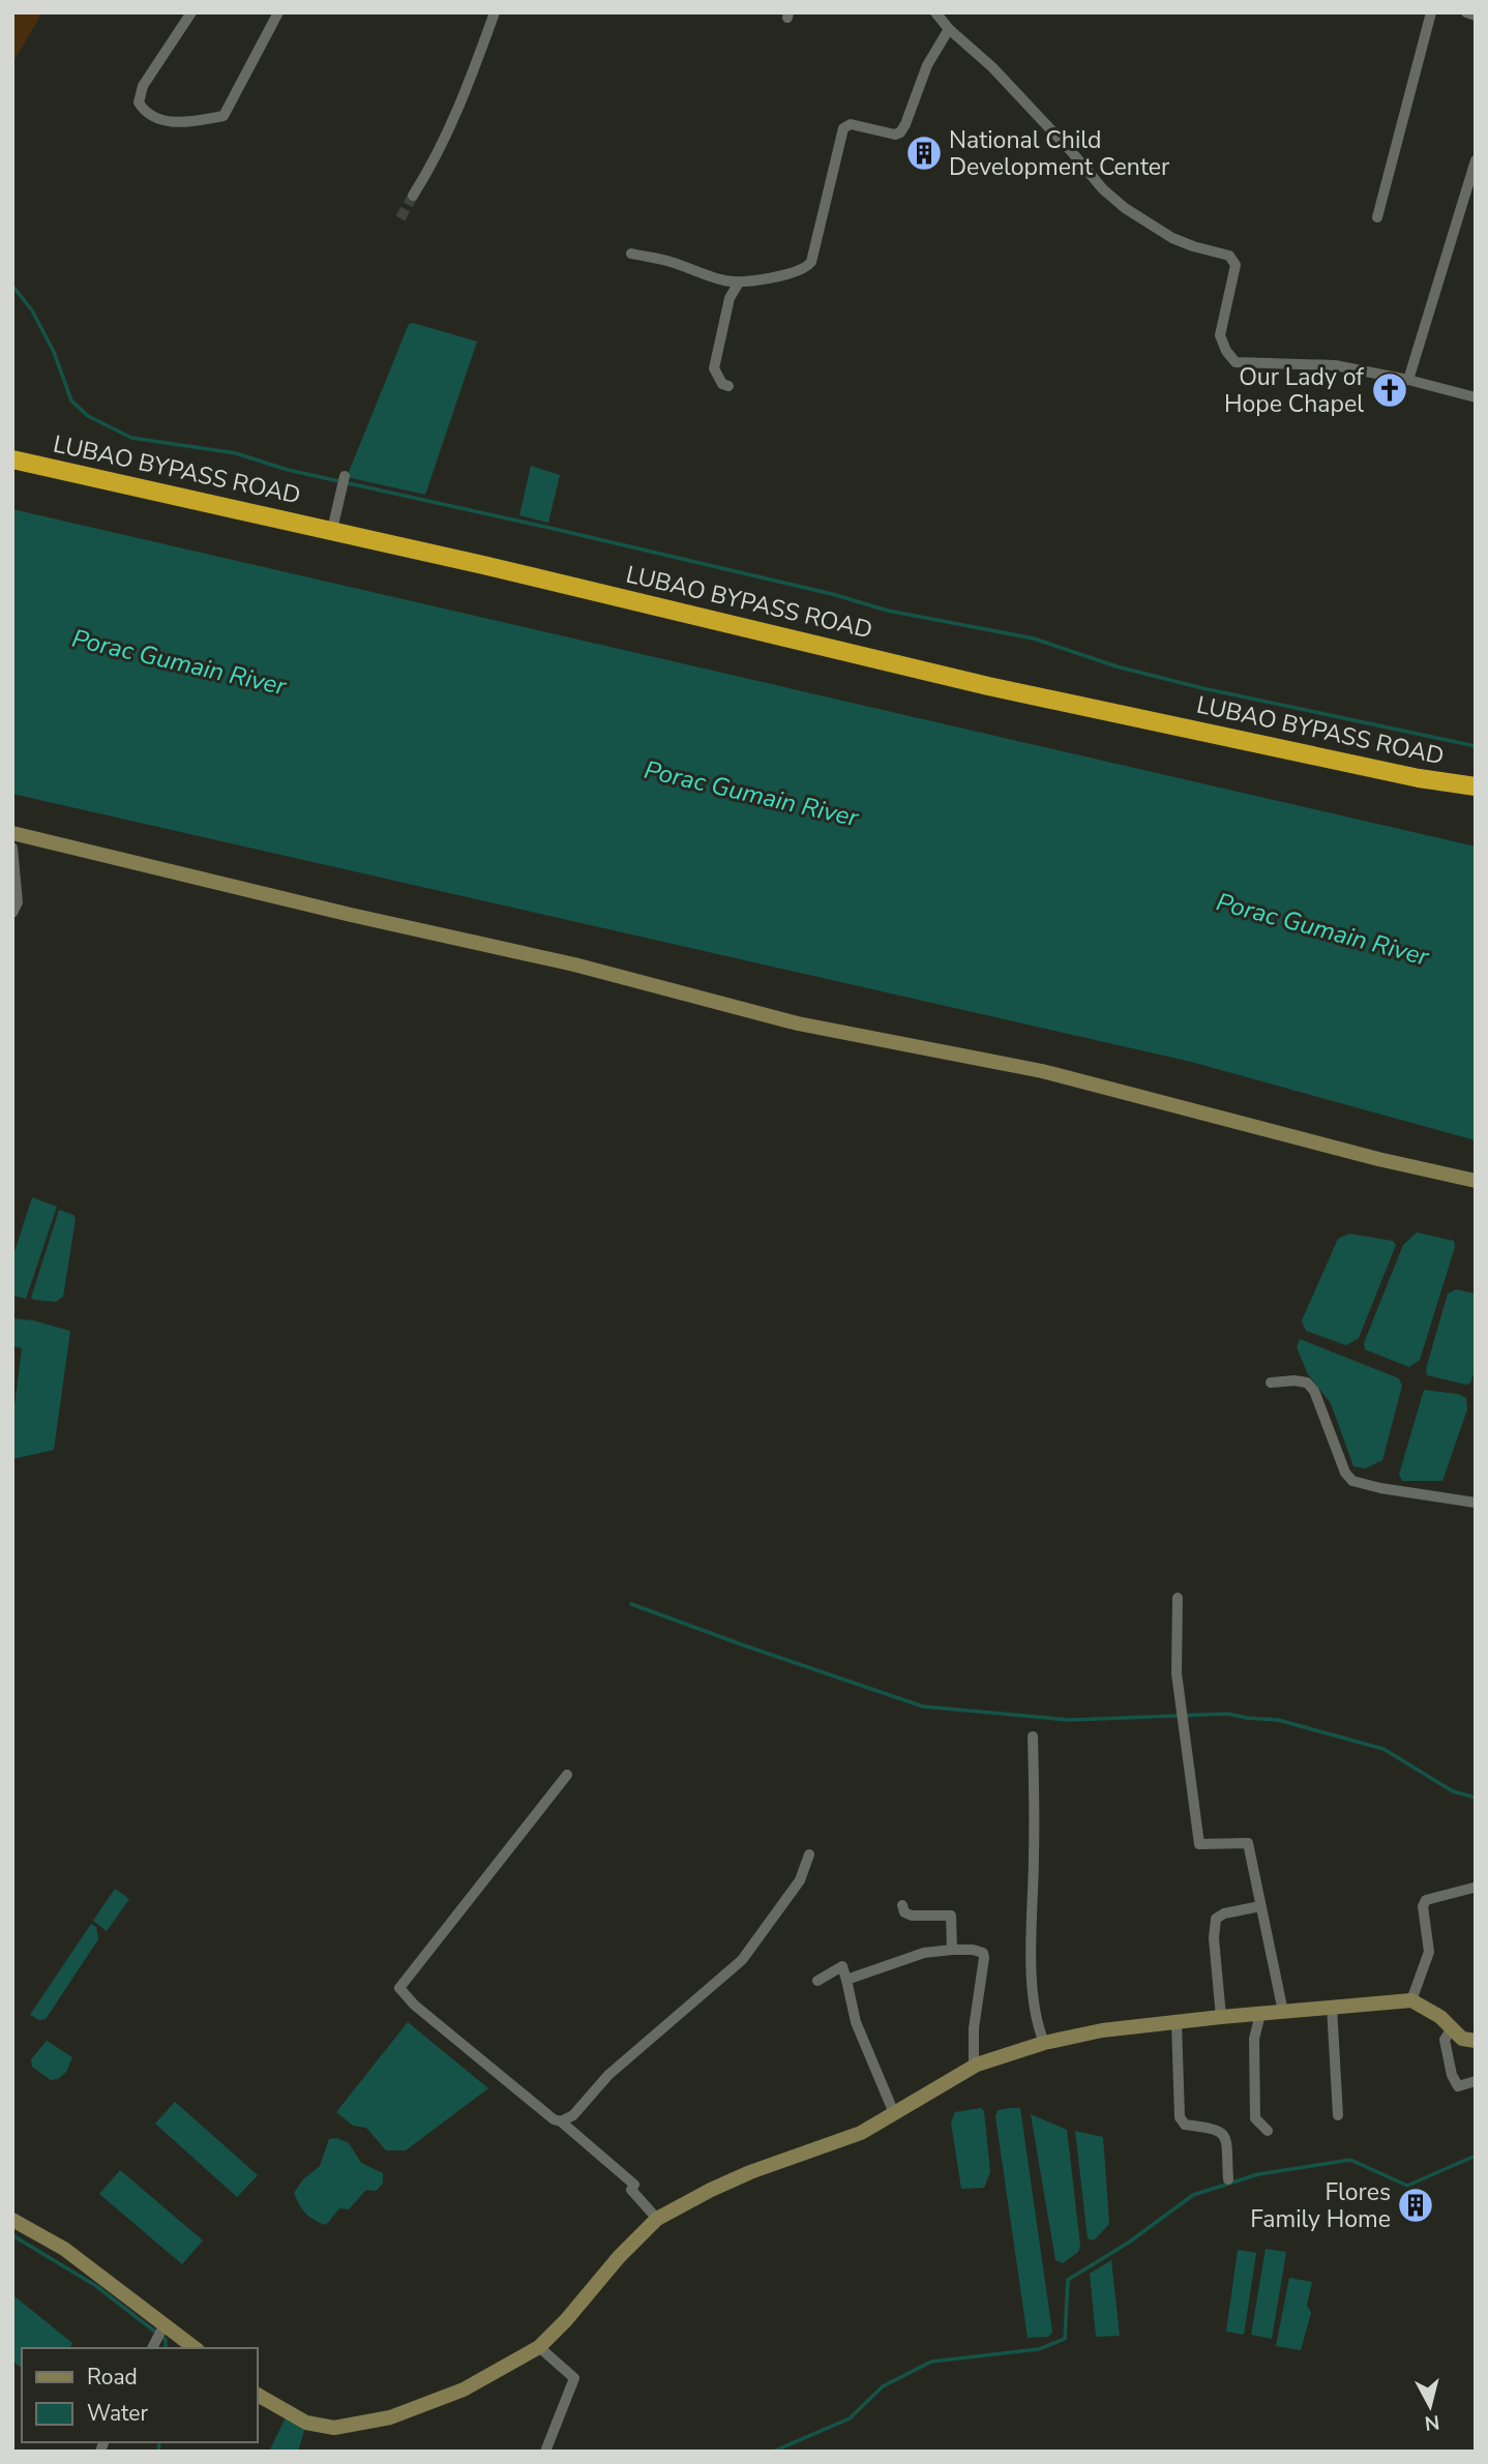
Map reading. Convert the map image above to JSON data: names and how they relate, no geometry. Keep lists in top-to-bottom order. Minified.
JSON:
{"streets":{"highway":["LUBAO BYPASS ROAD"]},"water":["Porac Gumain River"],"places":{"building":["National Child Development Center","Flores Family Home"],"church":["Our Lady of Hope Chapel"]},"legend":["Road","Water"],"north":"bottom"}
